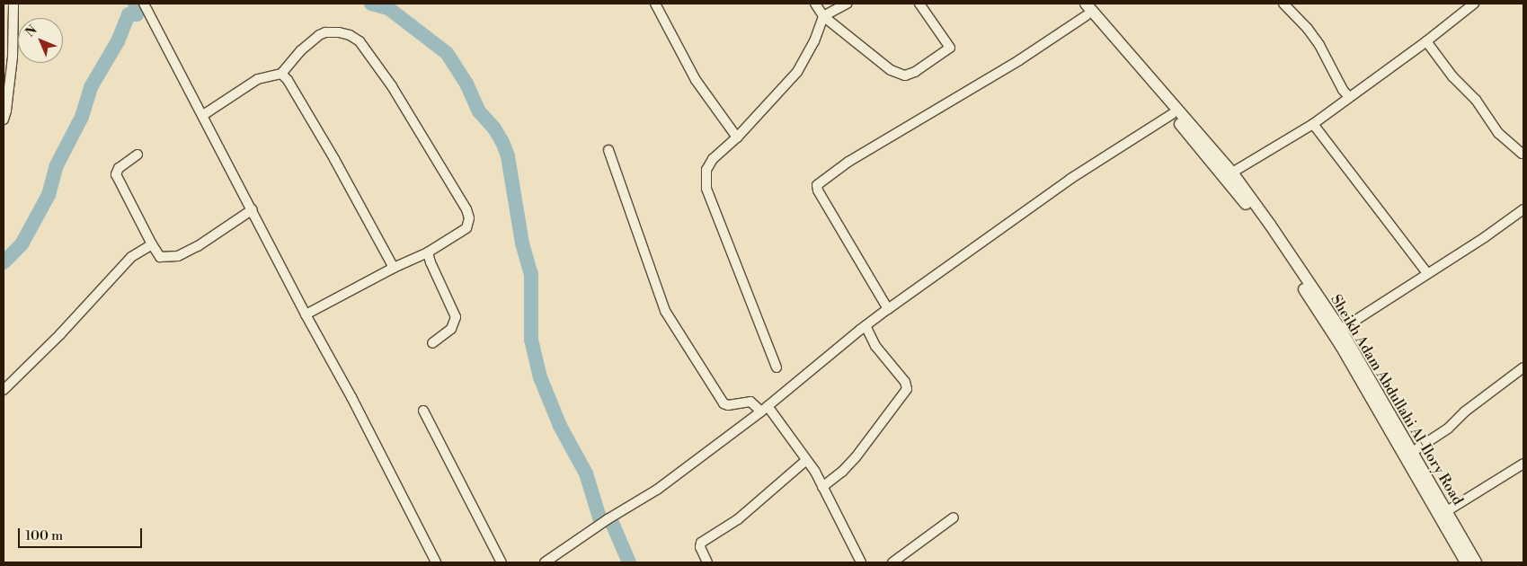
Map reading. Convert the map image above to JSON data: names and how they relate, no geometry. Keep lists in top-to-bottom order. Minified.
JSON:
{"streets":{"street":["Sheikh Adam Abdullahi Al-Ilory Road"]},"scale_bar":"100 m","north":"top left"}
